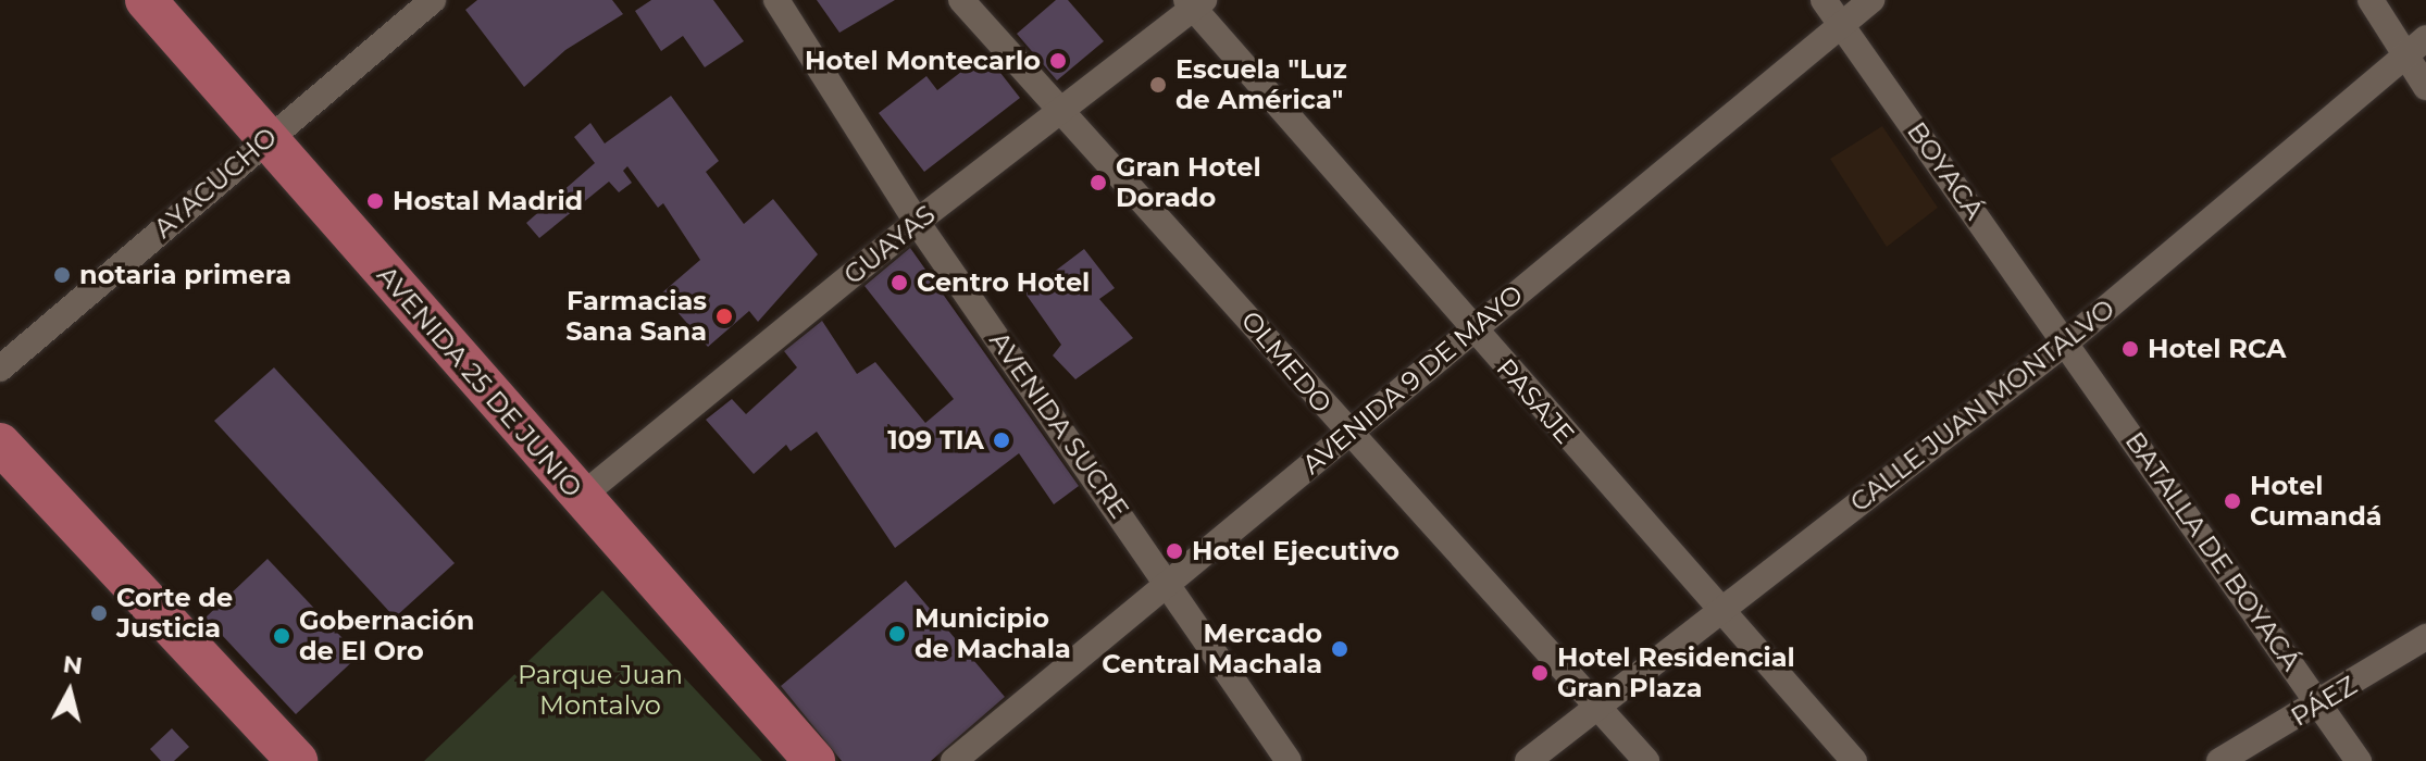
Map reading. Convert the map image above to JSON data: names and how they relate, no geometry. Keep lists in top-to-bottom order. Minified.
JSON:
{"streets":{"main road":["AVENIDA 25 DE JUNIO"],"street":["BOYACÁ","AYACUCHO","GUAYAS","OLMEDO","AVENIDA 9 DE MAYO","PASAJE","CALLE JUAN MONTALVO","AVENIDA SUCRE","BATALLA DE BOYACÁ","PÁEZ"]},"crossings":[["BOYACÁ","AVENIDA 9 DE MAYO"],["BOYACÁ","CALLE JUAN MONTALVO"],["BOYACÁ","BATALLA DE BOYACÁ"],["AYACUCHO","AVENIDA 25 DE JUNIO"],["GUAYAS","OLMEDO"],["GUAYAS","AVENIDA 25 DE JUNIO"],["GUAYAS","PASAJE"],["GUAYAS","AVENIDA SUCRE"],["OLMEDO","AVENIDA 9 DE MAYO"],["OLMEDO","CALLE JUAN MONTALVO"],["AVENIDA 9 DE MAYO","PASAJE"],["AVENIDA 9 DE MAYO","AVENIDA SUCRE"],["PASAJE","CALLE JUAN MONTALVO"],["CALLE JUAN MONTALVO","BATALLA DE BOYACÁ"],["BATALLA DE BOYACÁ","PÁEZ"]],"parks":["Parque Juan Montalvo"],"places":["Hotel Montecarlo","Escuela \"Luz de América\"","Gran Hotel Dorado","Hostal Madrid","notaria primera","Centro Hotel","Farmacias Sana Sana","Hotel RCA","109 TIA","Hotel Cumandá","Hotel Ejecutivo","Corte de Justicia","Municipio de Machala","Gobernación de El Oro","Mercado Central Machala","Hotel Residencial Gran Plaza"],"north":"top"}
